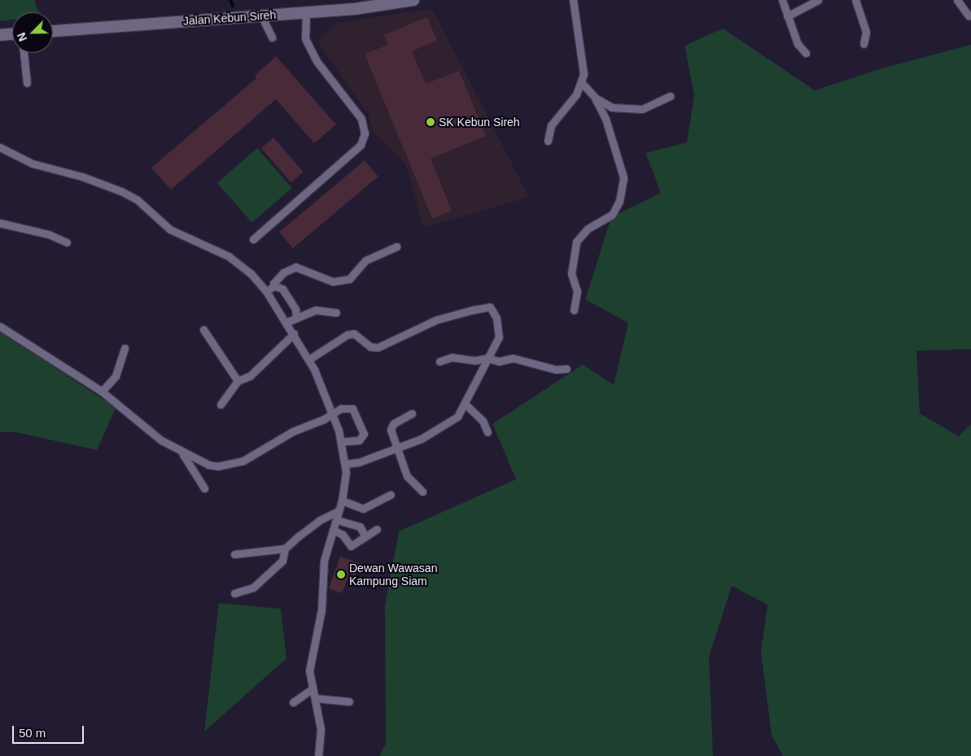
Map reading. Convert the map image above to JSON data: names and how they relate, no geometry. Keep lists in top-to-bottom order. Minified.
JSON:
{"streets":{"street":["Jalan Kebun Sireh"]},"places":["SK Kebun Sireh","Dewan Wawasan Kampung Siam"],"scale_bar":"50 m","north":"bottom left"}
